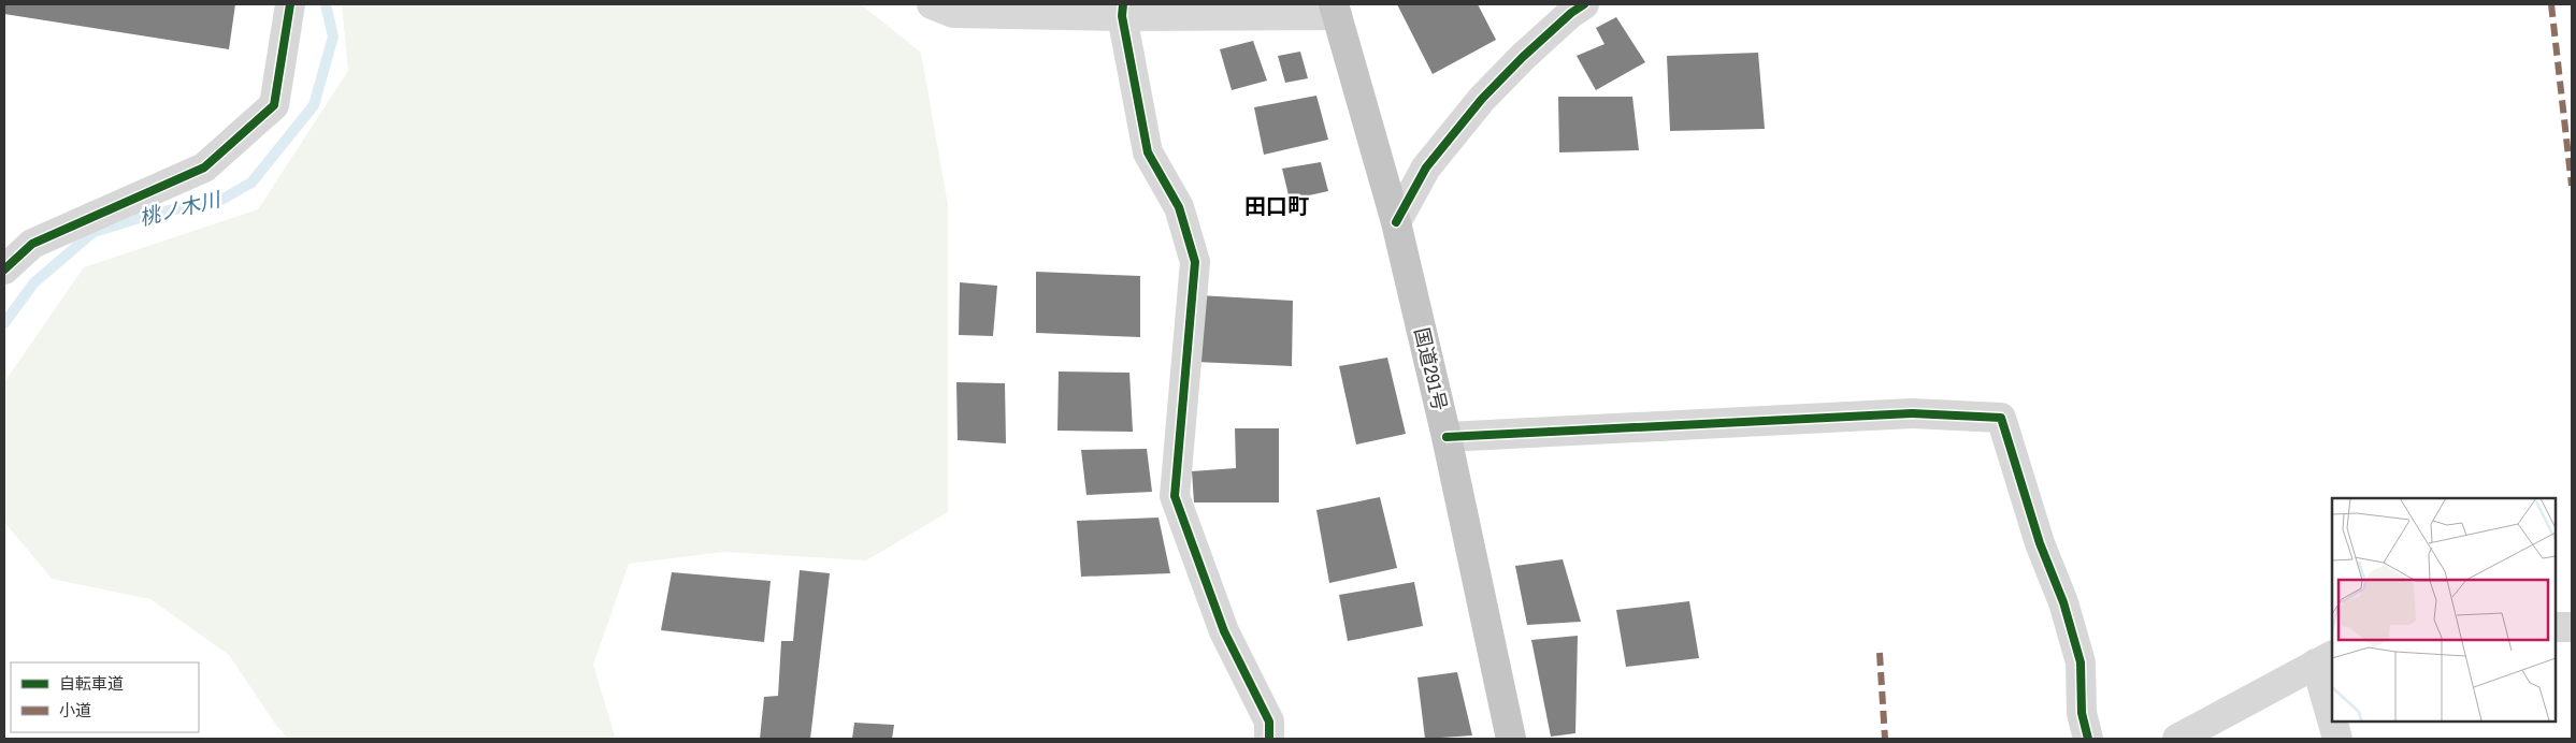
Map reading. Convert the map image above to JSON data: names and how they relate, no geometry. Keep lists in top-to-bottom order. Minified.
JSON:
{"streets":{"highway":["国道291号"]},"districts":["田口町"],"water":["桃ノ木川"],"legend":["自転車道","小道"]}
